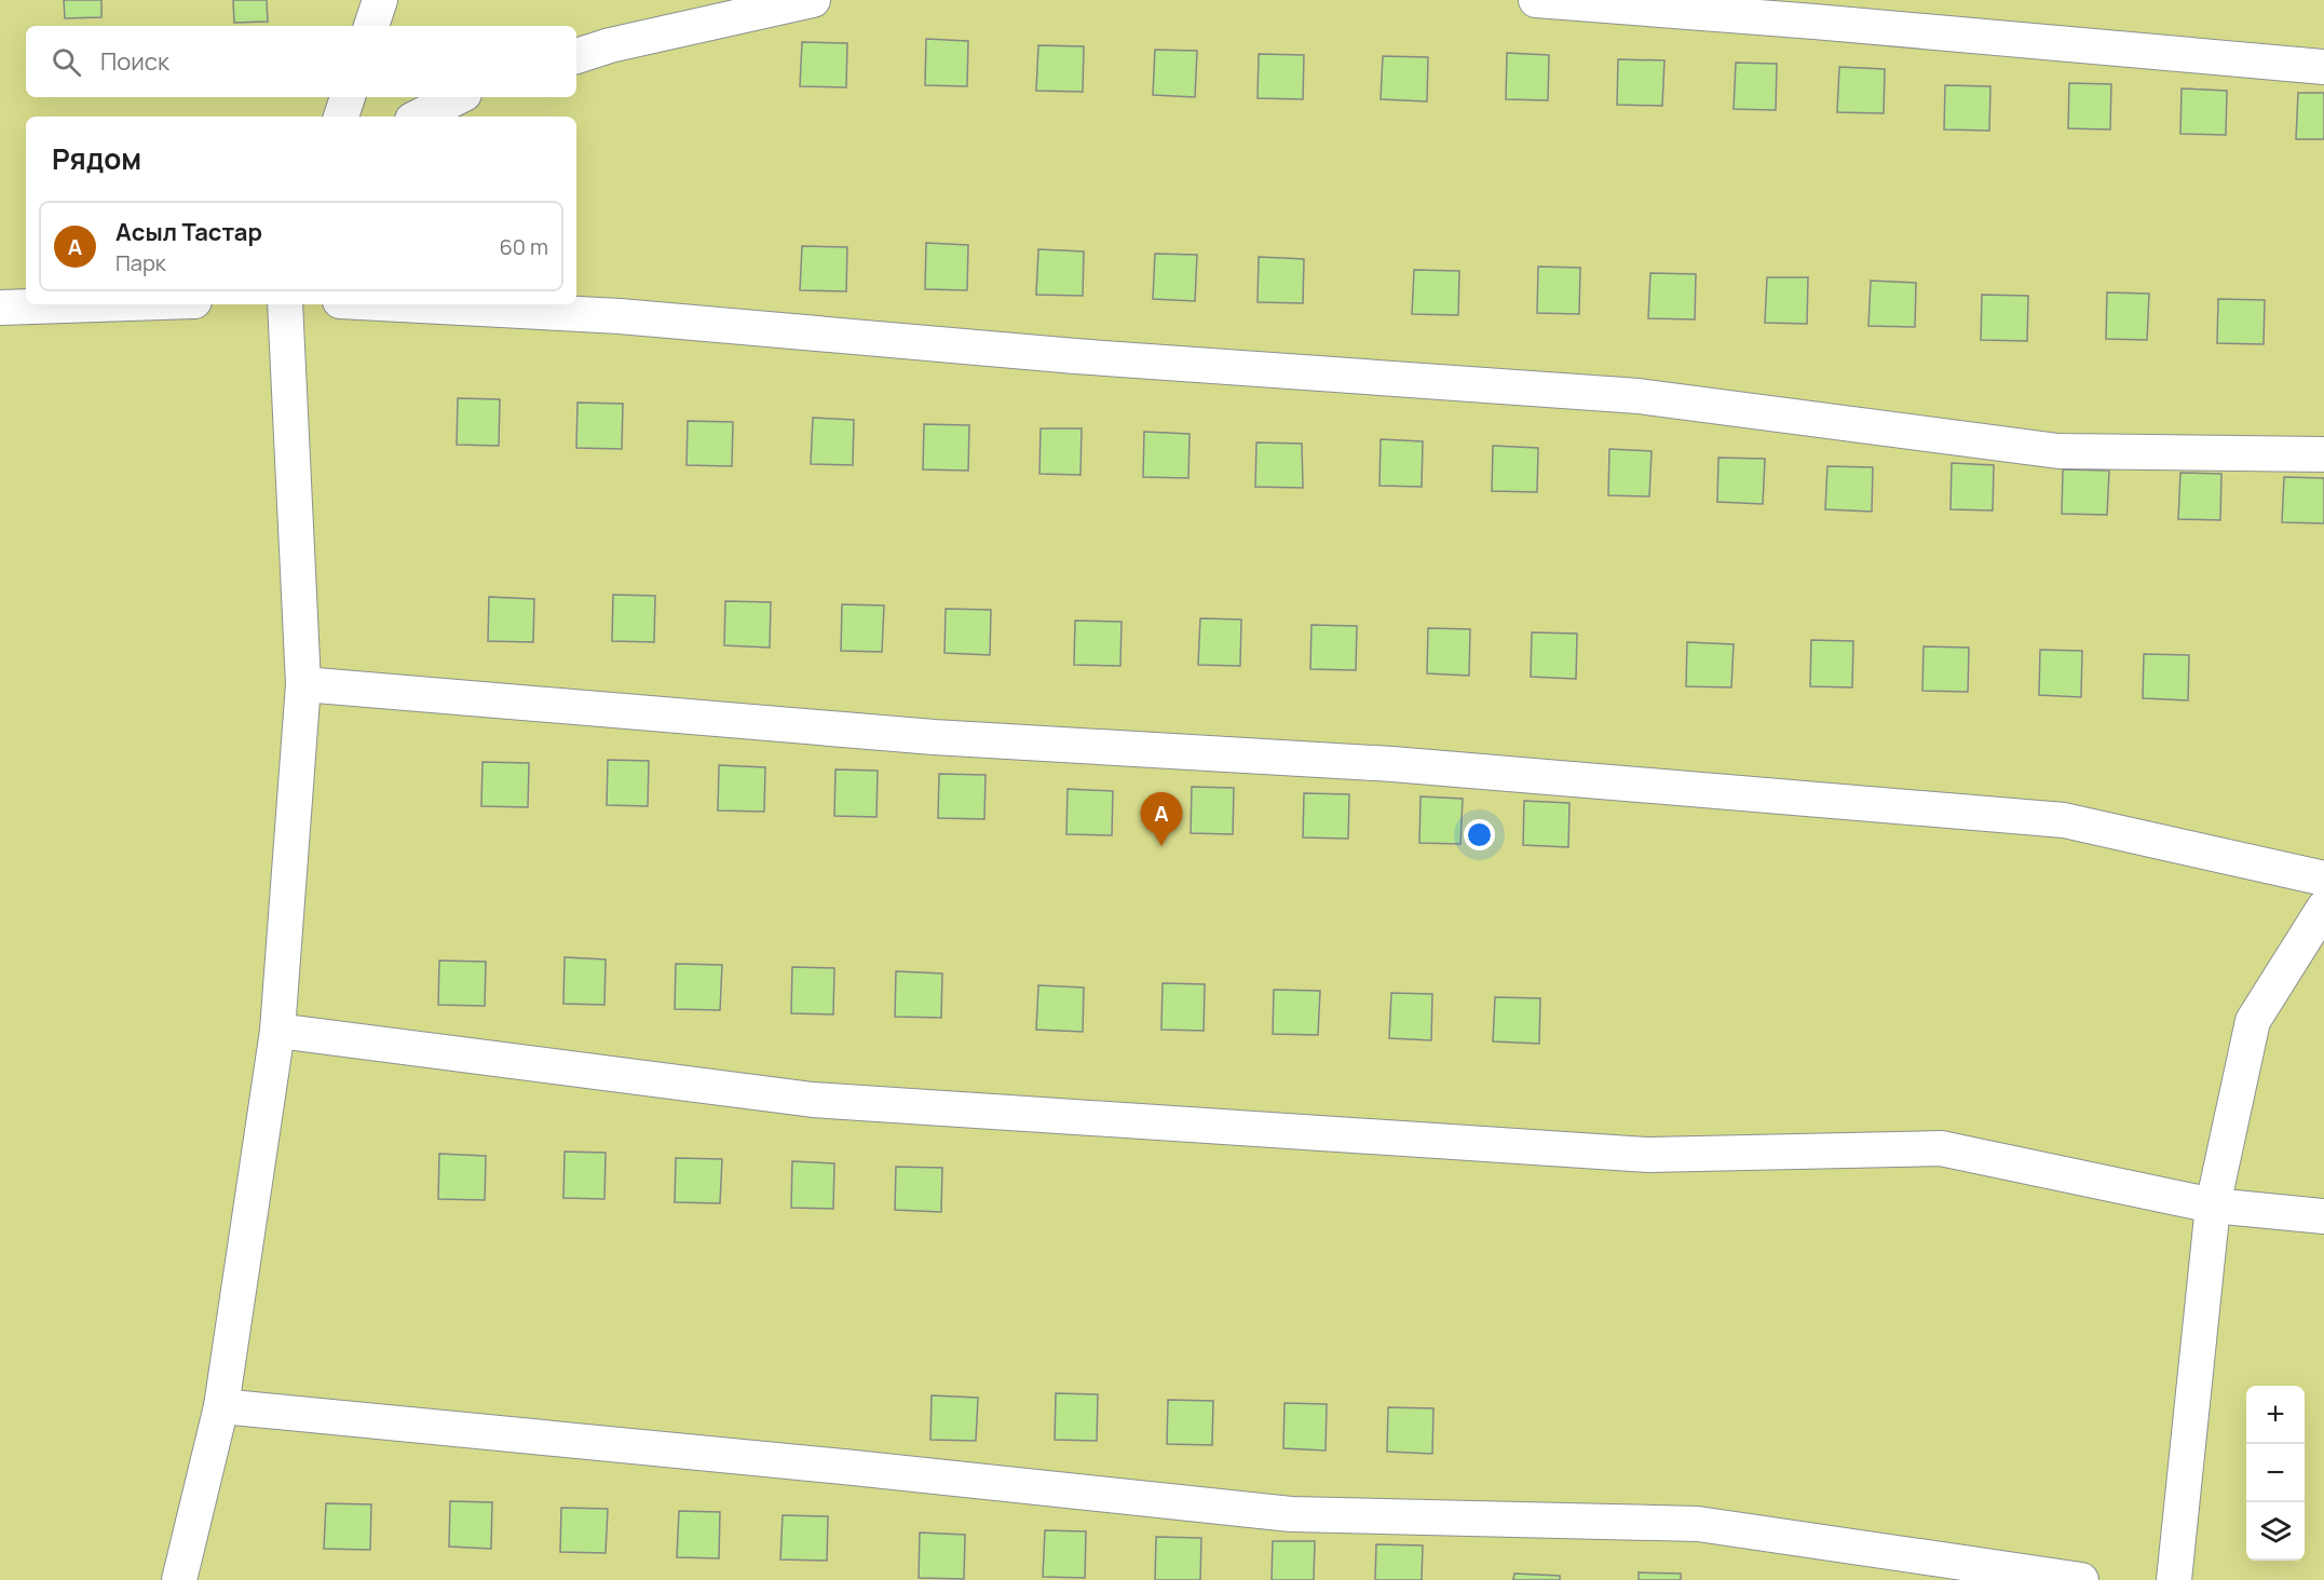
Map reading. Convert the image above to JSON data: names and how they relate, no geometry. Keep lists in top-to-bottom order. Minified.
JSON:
{"page":{"search":"Поиск","heading":"Рядом","list":[{"mark":"A","name":"Асыл Тастар","note":"Парк","value":"60 m"}],"pins":"A","map_buttons":["+","−"]}}
